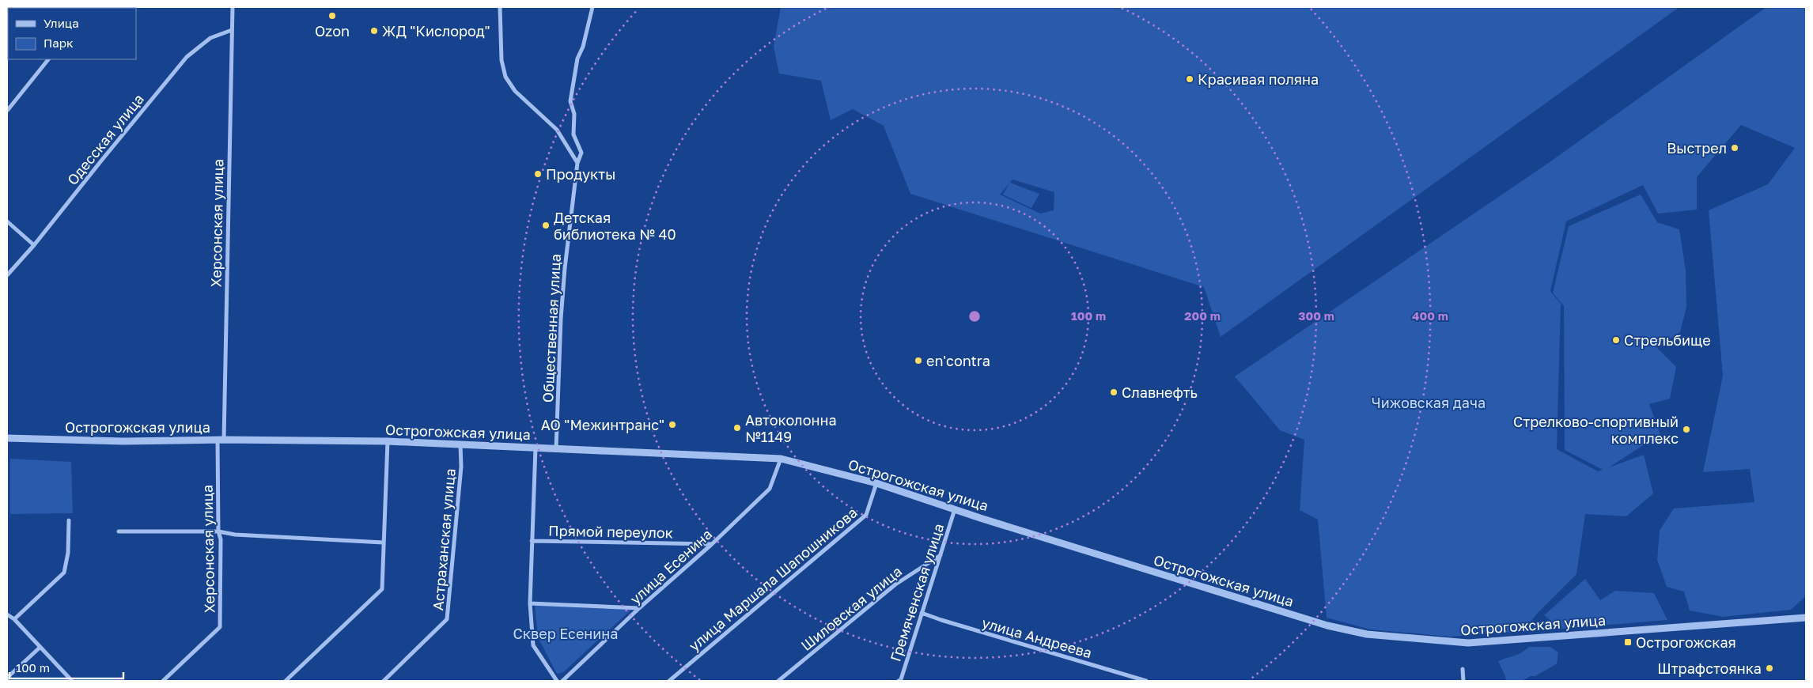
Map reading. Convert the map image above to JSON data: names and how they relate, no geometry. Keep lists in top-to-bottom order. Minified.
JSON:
{"streets":{"street":["Одесская улица","Херсонская улица","Общественная улица","Острогожская улица","Прямой переулок","Астраханская улица","улица Есенина","улица Маршала Шапошникова","Гремяченская улица","Шиловская улица","улица Андреева"]},"crossings":[["Одесская улица","Херсонская улица"],["Херсонская улица","Острогожская улица"],["Общественная улица","Острогожская улица"],["Острогожская улица","Астраханская улица"],["Острогожская улица","улица Есенина"],["Острогожская улица","улица Маршала Шапошникова"],["Острогожская улица","Гремяченская улица"],["Прямой переулок","улица Есенина"],["Гремяченская улица","Шиловская улица"],["Гремяченская улица","улица Андреева"]],"parks":["Чижовская дача","Сквер Есенина"],"places":{"other":["Ozon","ЖД \"Кислород\"","Красивая поляна","Выстрел","Продукты","Детская библиотека № 40","Стрельбище","en'contra","Cлавнефть","АО \"Межинтранс\"","Автоколонна №1149","Стрелково-спортивный комплекс","Штрафстоянка"],"transit":["Острогожская"]},"legend":["Улица","Парк"],"scale_bar":"100 m","rings":["100 m","200 m","300 m","400 m"]}
